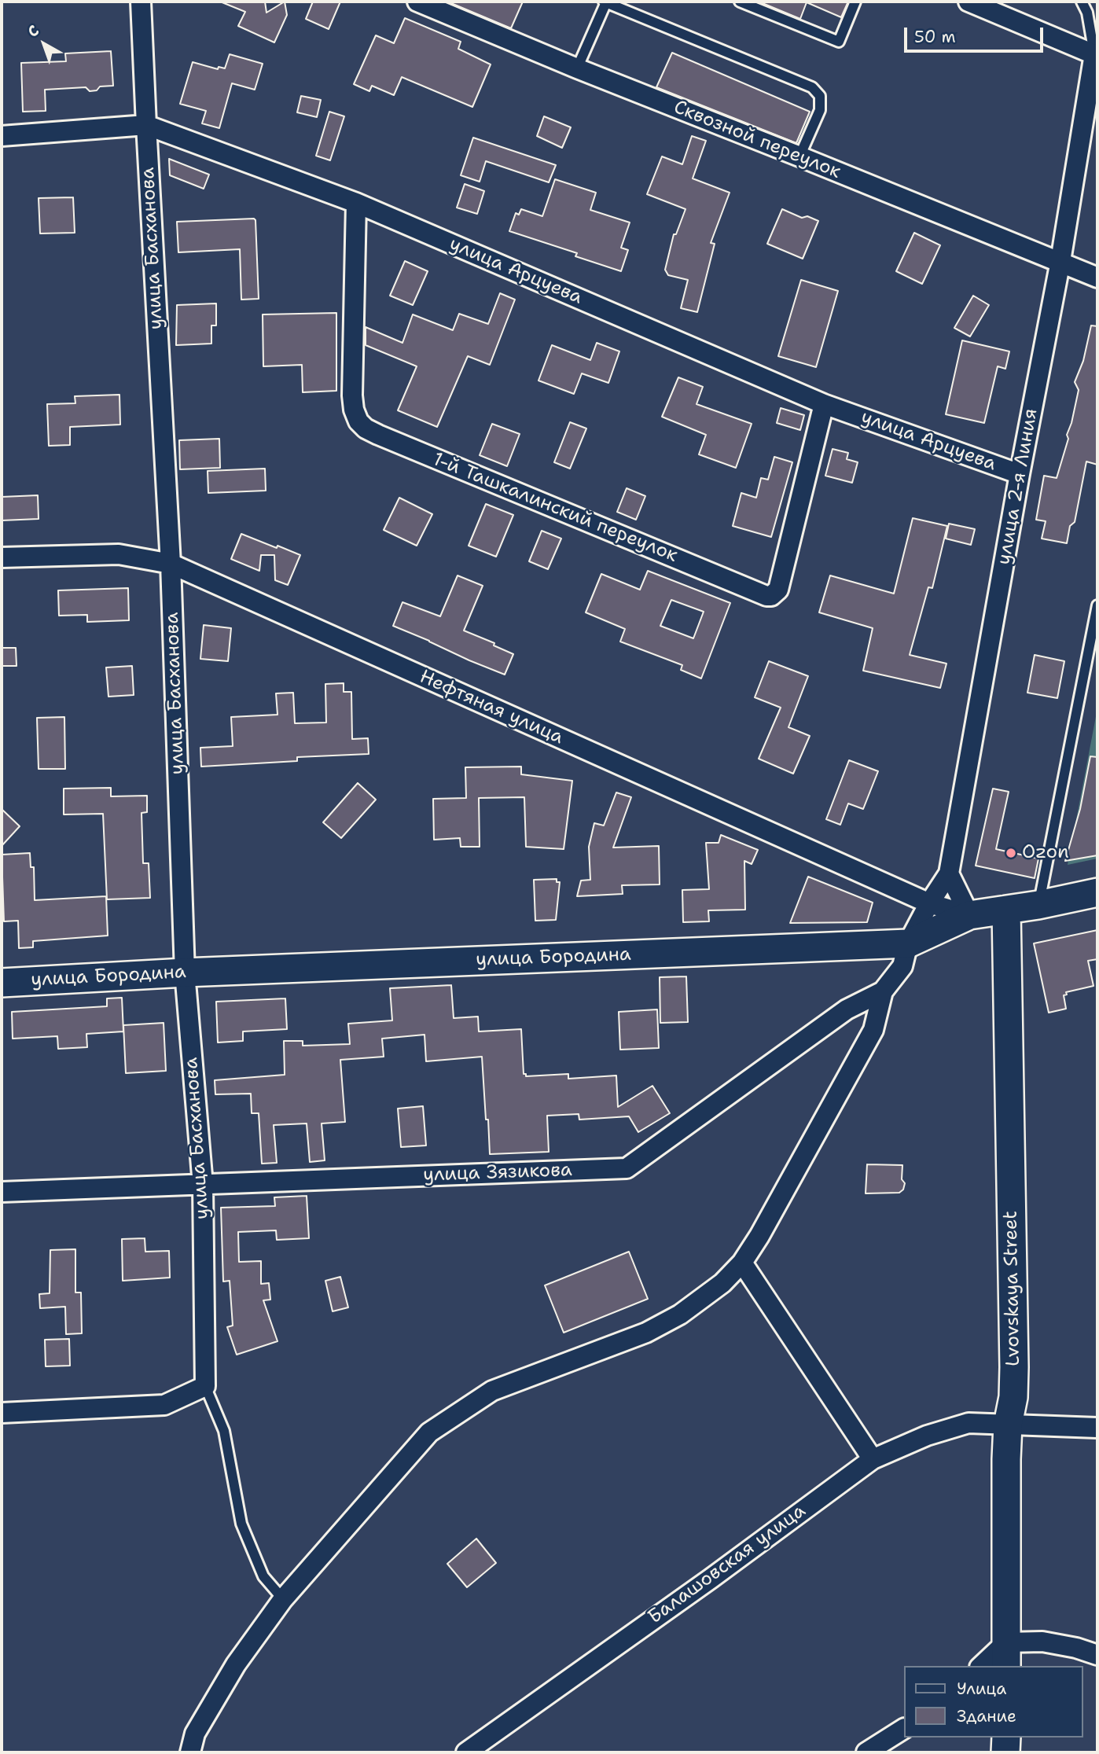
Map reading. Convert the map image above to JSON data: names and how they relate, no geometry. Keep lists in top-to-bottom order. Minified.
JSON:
{"streets":{"street":["Сквозной переулок","улица Басханова","улица Арцуева","улица 2-я Линия","1-й Ташкалинский переулок","Нефтяная улица","улица Бородина","улица Зязикова","Lvovskaya Street","Балашовская улица"]},"crossings":[["Сквозной переулок","улица 2-я Линия"],["улица Басханова","улица Арцуева"],["улица Басханова","Нефтяная улица"],["улица Басханова","улица Бородина"],["улица Басханова","улица Зязикова"],["улица Арцуева","улица 2-я Линия"],["улица Арцуева","1-й Ташкалинский переулок"],["улица 2-я Линия","улица Зязикова"],["Нефтяная улица","улица Бородина"],["Нефтяная улица","улица Зязикова"],["улица Бородина","улица Зязикова"],["улица Бородина","Lvovskaya Street"],["Lvovskaya Street","Балашовская улица"]],"places":["Ozon"],"legend":["Улица","Здание"],"scale_bar":"50 m","north":"top left"}
